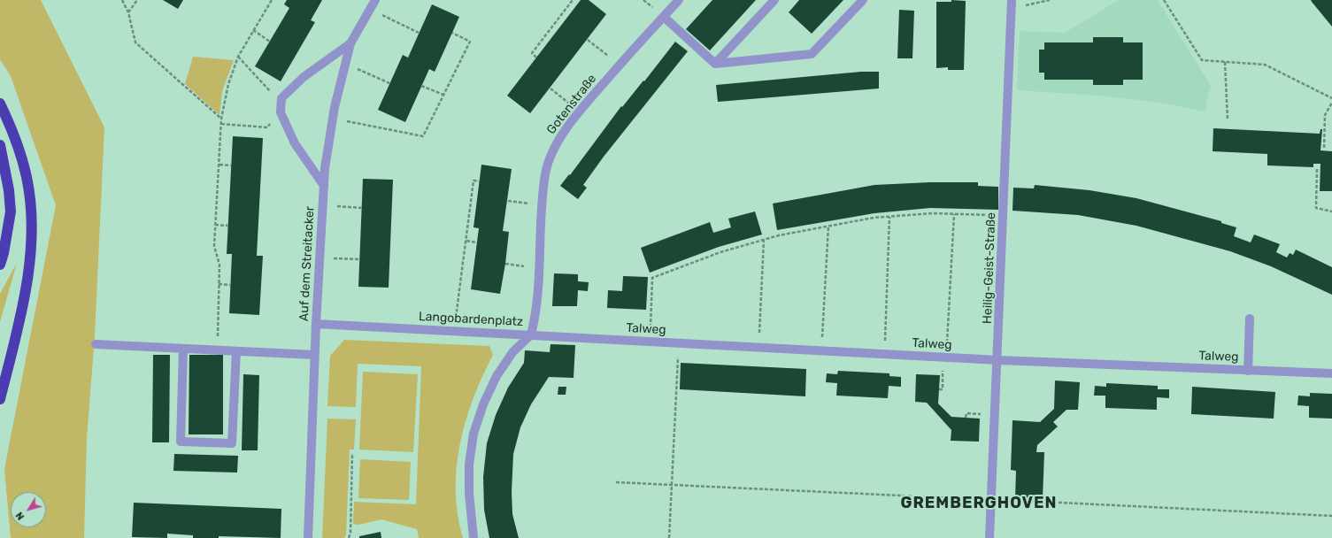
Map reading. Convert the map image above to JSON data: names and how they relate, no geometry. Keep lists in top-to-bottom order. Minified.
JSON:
{"streets":{"street":["Gotenstraße","Auf dem Streitacker","Heilig-Geist-Straße","Langobardenplatz","Talweg"]},"crossings":[["Gotenstraße","Langobardenplatz"],["Gotenstraße","Talweg"],["Auf dem Streitacker","Langobardenplatz"],["Heilig-Geist-Straße","Talweg"],["Langobardenplatz","Talweg"]],"districts":["GREMBERGHOVEN"],"north":"bottom left"}
